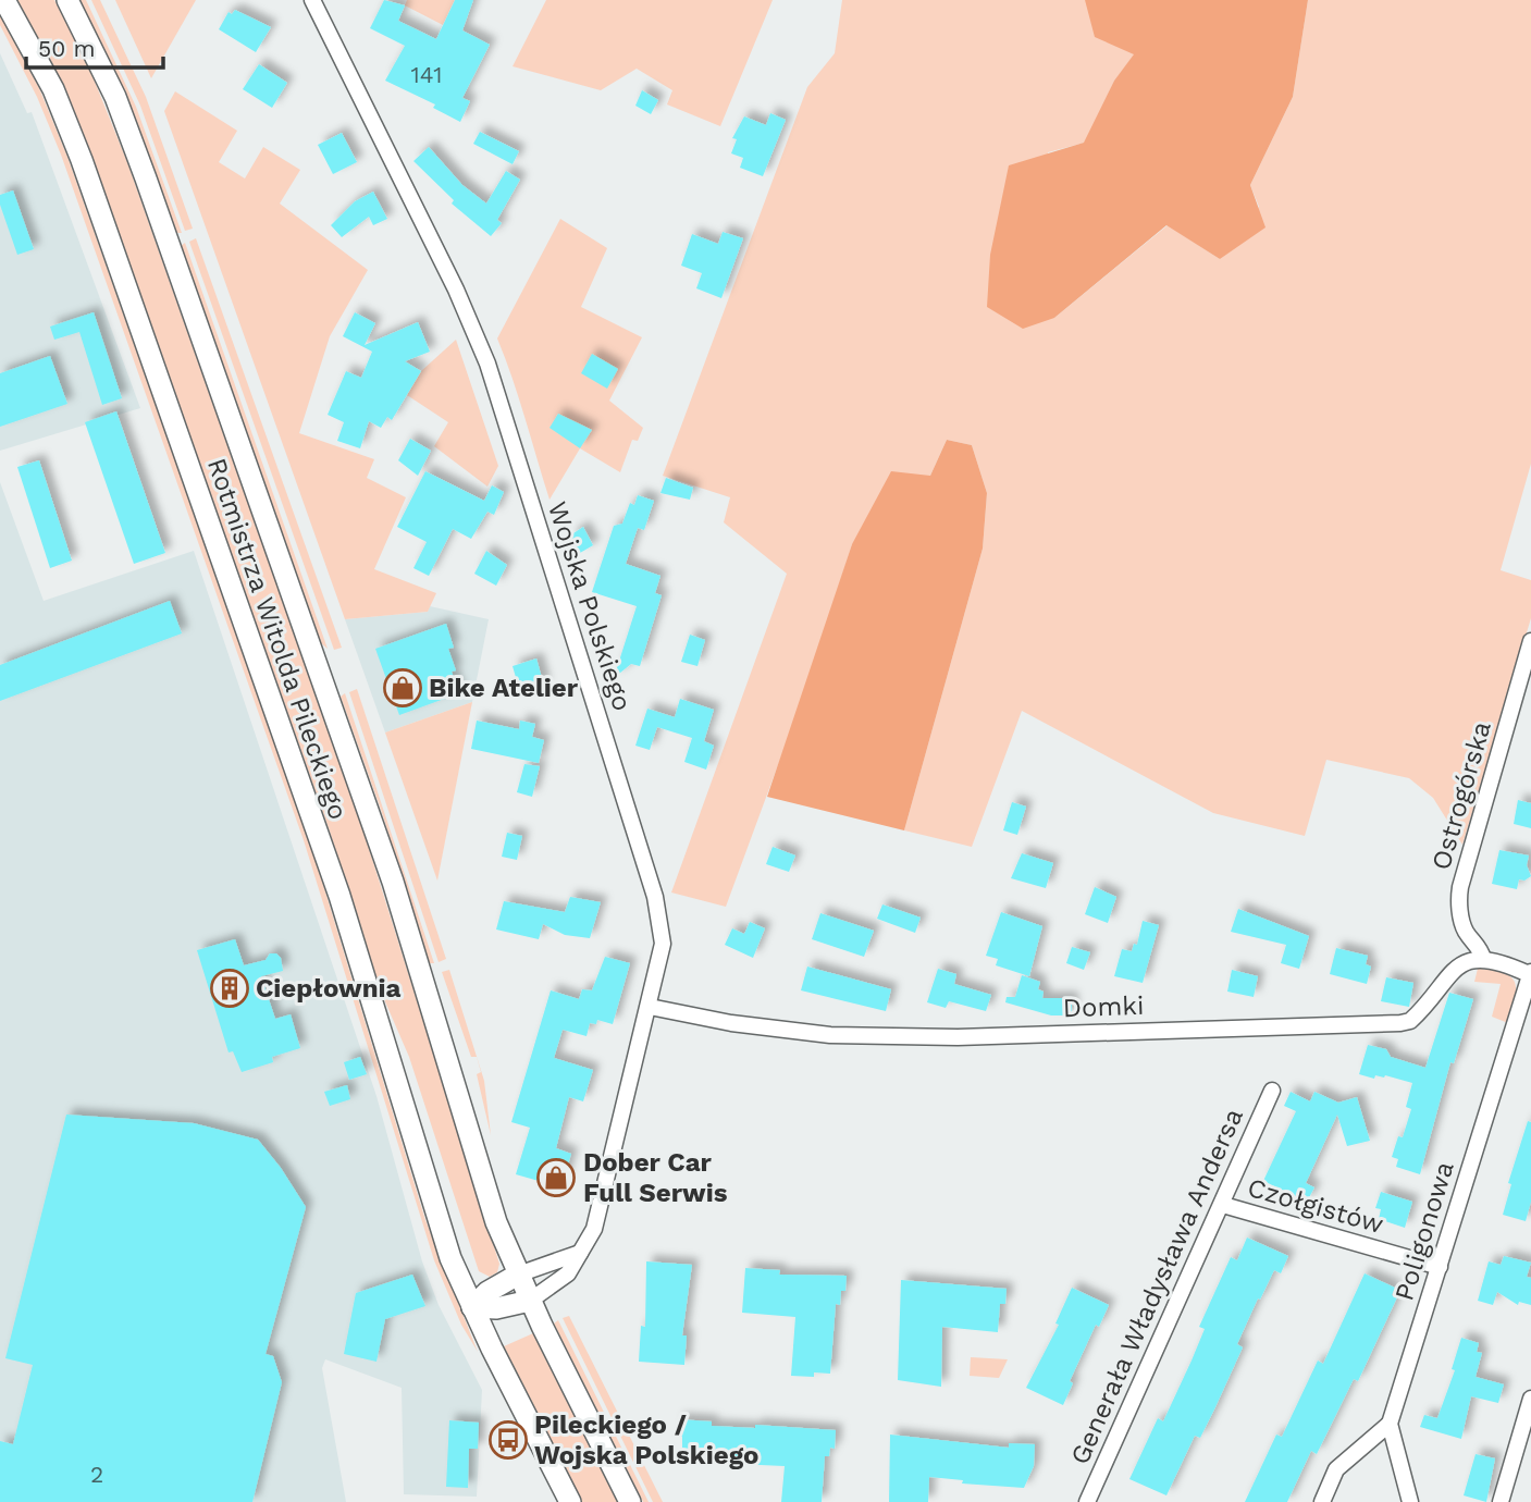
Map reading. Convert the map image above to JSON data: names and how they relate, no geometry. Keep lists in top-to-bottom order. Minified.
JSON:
{"streets":{"main road":["Wojska Polskiego","Rotmistrza Witolda Pileckiego"],"street":["Ostrogórska","Domki","Czołgistów","Poligonowa","Generała Władysława Andersa"]},"crossings":[["Wojska Polskiego","Rotmistrza Witolda Pileckiego"],["Wojska Polskiego","Domki"],["Ostrogórska","Domki"],["Czołgistów","Poligonowa"],["Czołgistów","Generała Władysława Andersa"]],"places":{"shop":["Bike Atelier","Dober Car Full Serwis"],"building":["Ciepłownia"],"bus stop":["Pileckiego / Wojska Polskiego"]},"house_numbers":["141","2"],"scale_bar":"50 m"}
